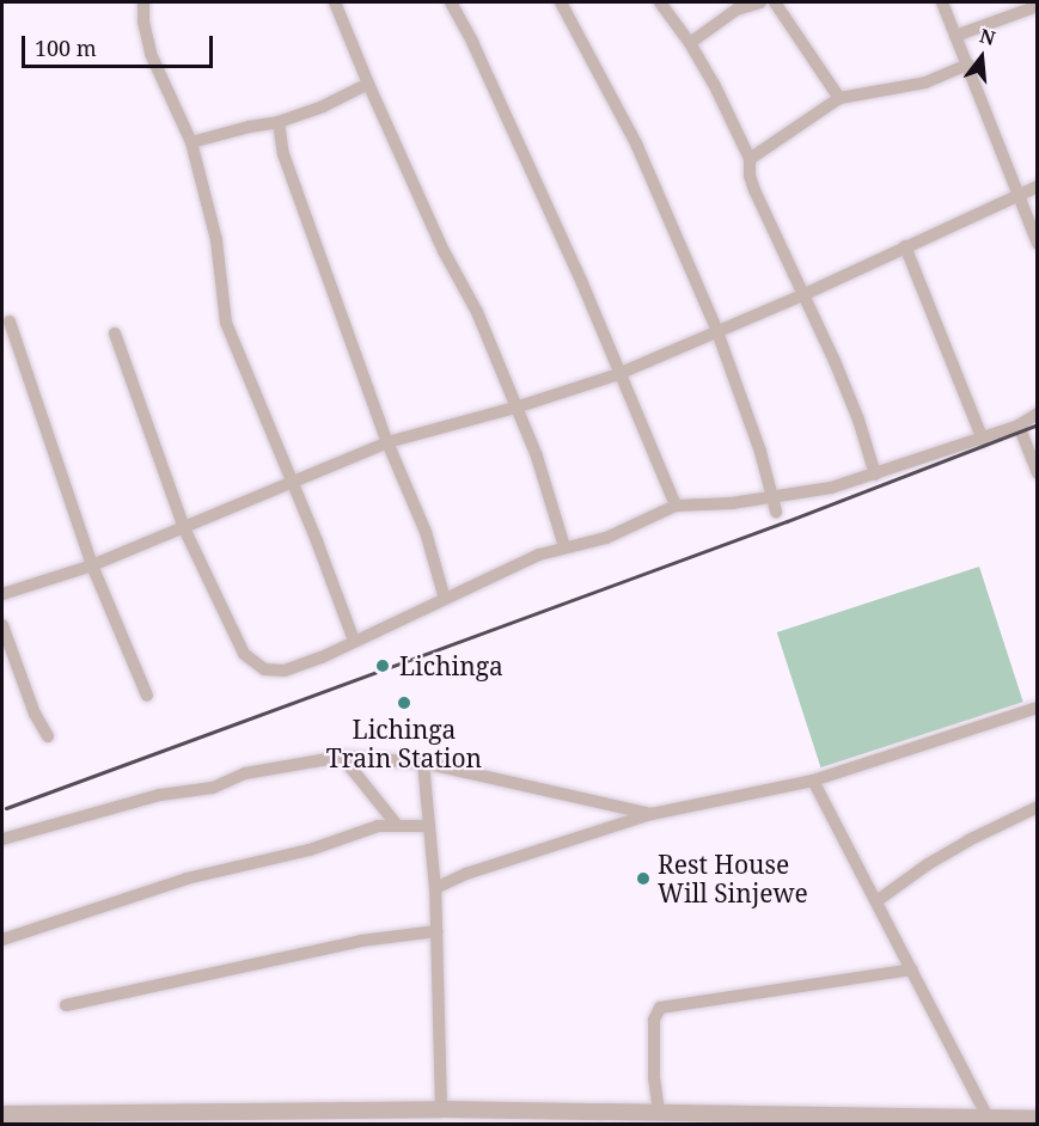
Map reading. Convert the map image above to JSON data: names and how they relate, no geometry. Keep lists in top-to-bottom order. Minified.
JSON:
{"places":["Lichinga","Lichinga Train Station","Rest House Will Sinjewe"],"scale_bar":"100 m","north":"top"}
